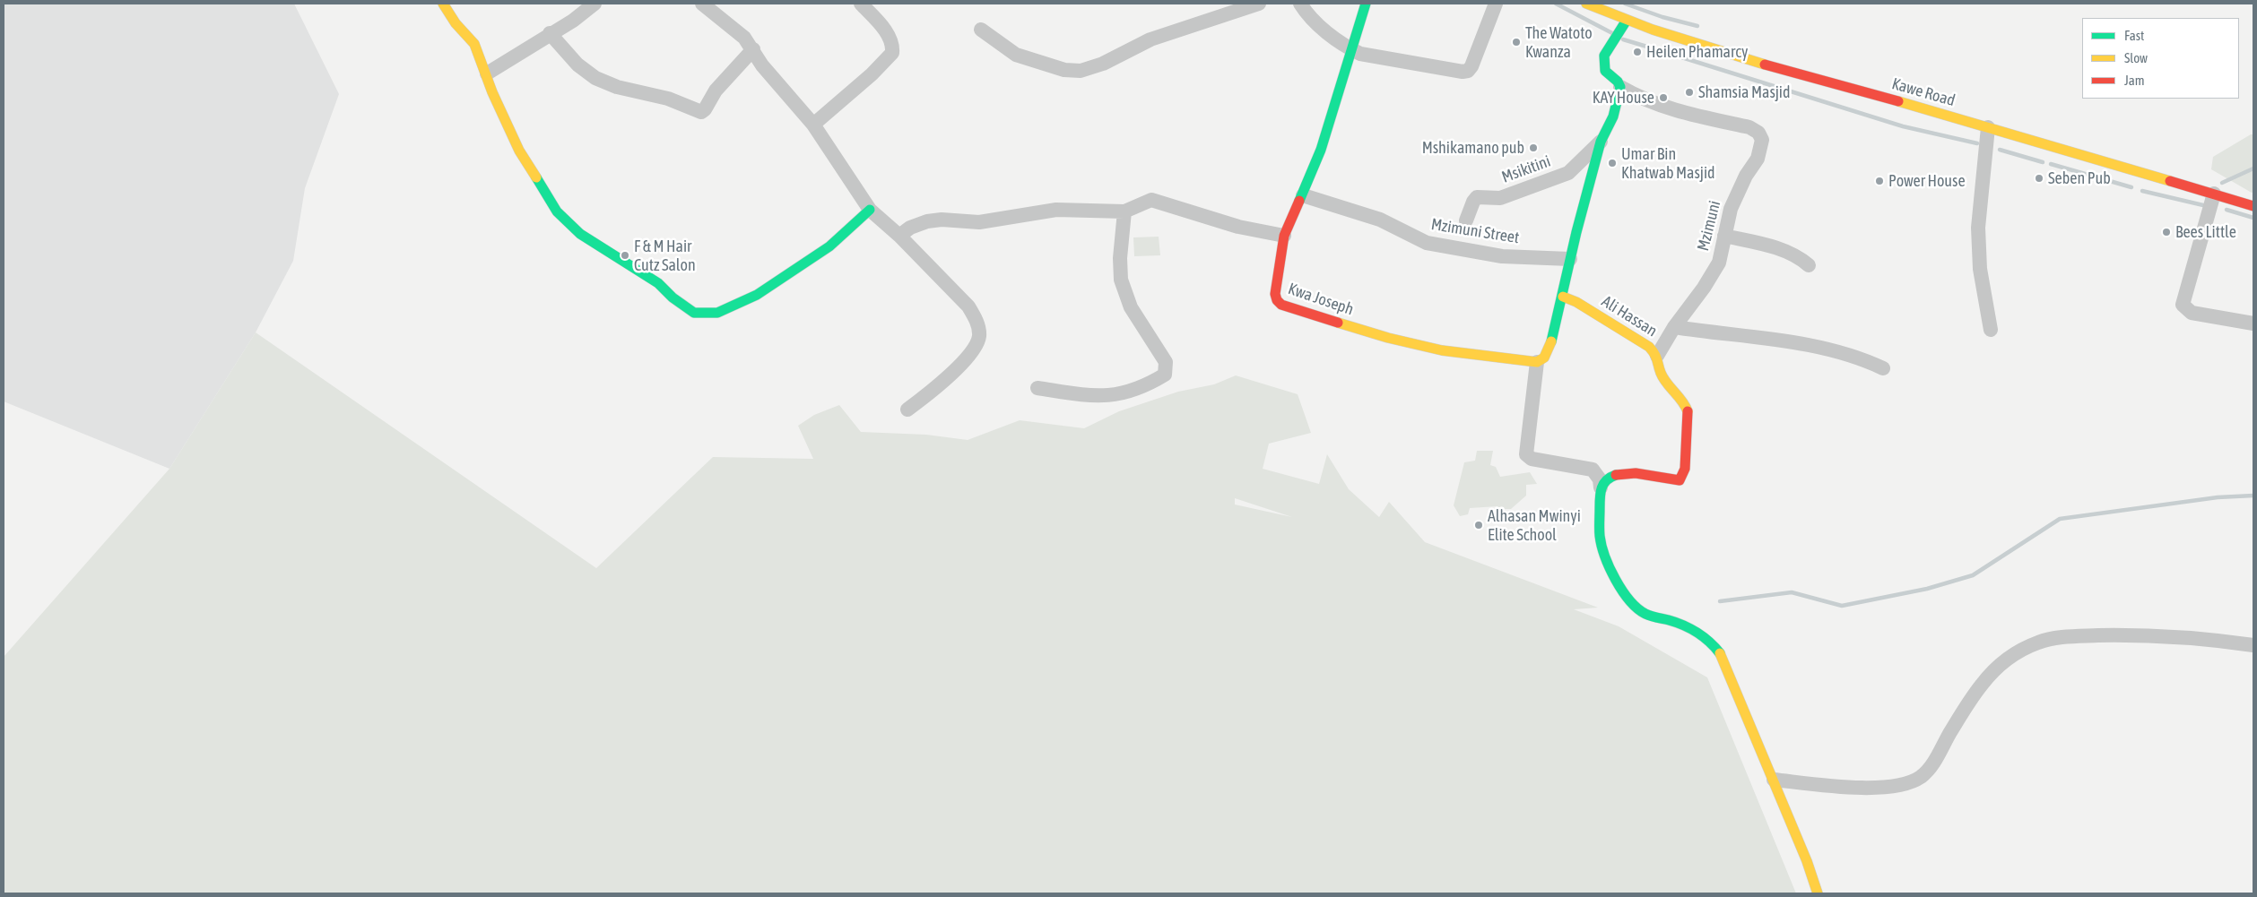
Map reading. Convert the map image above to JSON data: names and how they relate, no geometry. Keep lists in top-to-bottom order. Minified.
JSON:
{"streets":{"street":["Kawe Road","Msikitini","Mzimuni","Mzimuni Street","Kwa Joseph","Ali Hassan"]},"crossings":[["Msikitini","Mzimuni"],["Msikitini","Mzimuni Street"],["Msikitini","Ali Hassan"],["Mzimuni","Ali Hassan"],["Mzimuni Street","Kwa Joseph"]],"places":["The Watoto Kwanza","Heilen Phamarcy","Shamsia Masjid","KAY House","Mshikamano pub","Umar Bin Khatwab Masjid","Seben Pub","Power House","Bees Little","F & M Hair Cutz Salon","Alhasan Mwinyi Elite School"],"legend":["Fast","Slow","Jam"]}
